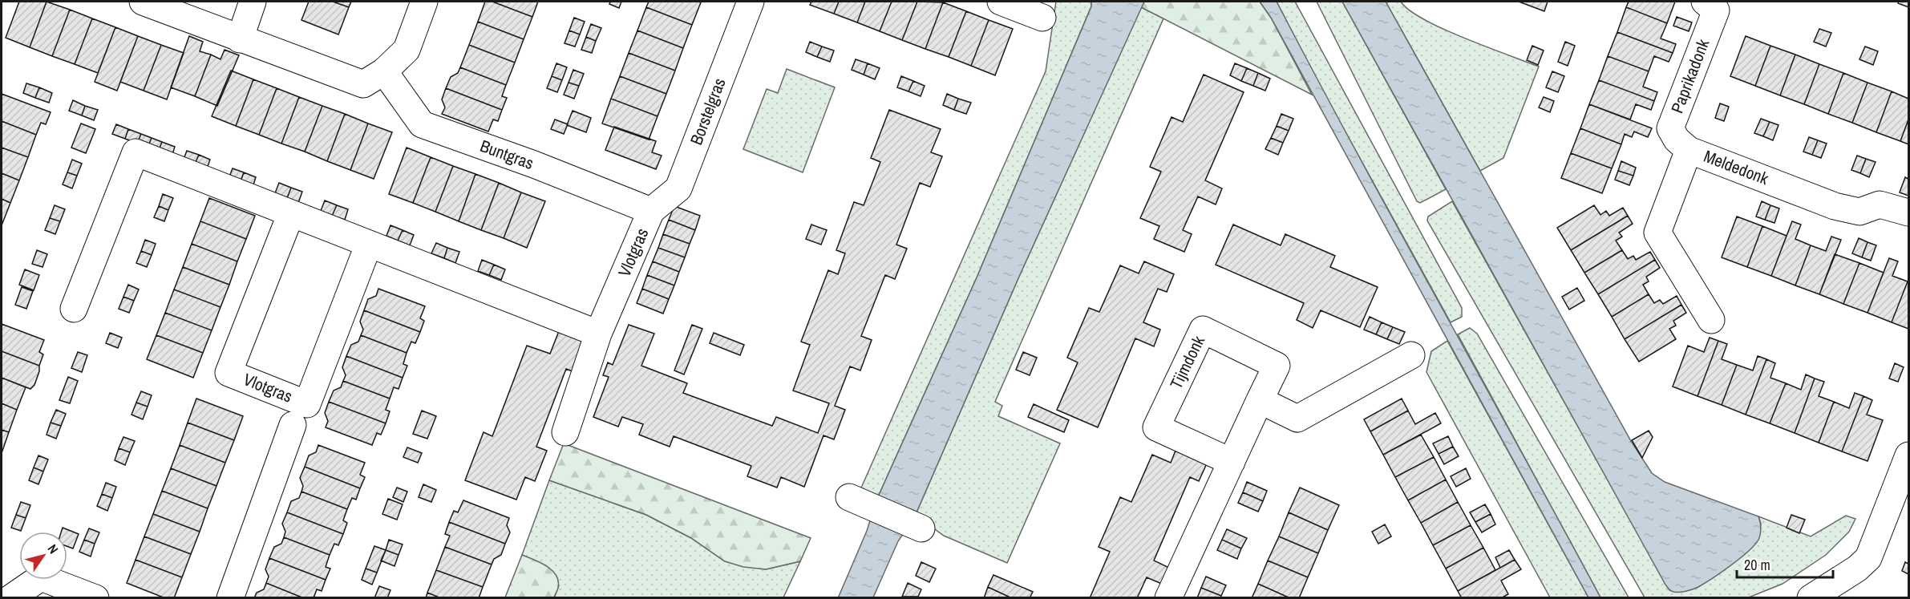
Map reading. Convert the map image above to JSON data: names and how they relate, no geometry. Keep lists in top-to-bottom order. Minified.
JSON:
{"streets":{"street":["Paprikadonk","Borstelgras","Buntgras","Meldedonk","Vlotgras","Tijmdonk"]},"crossings":[["Paprikadonk","Meldedonk"],["Borstelgras","Buntgras"],["Borstelgras","Vlotgras"],["Buntgras","Vlotgras"]],"scale_bar":"20 m","north":"top right"}
